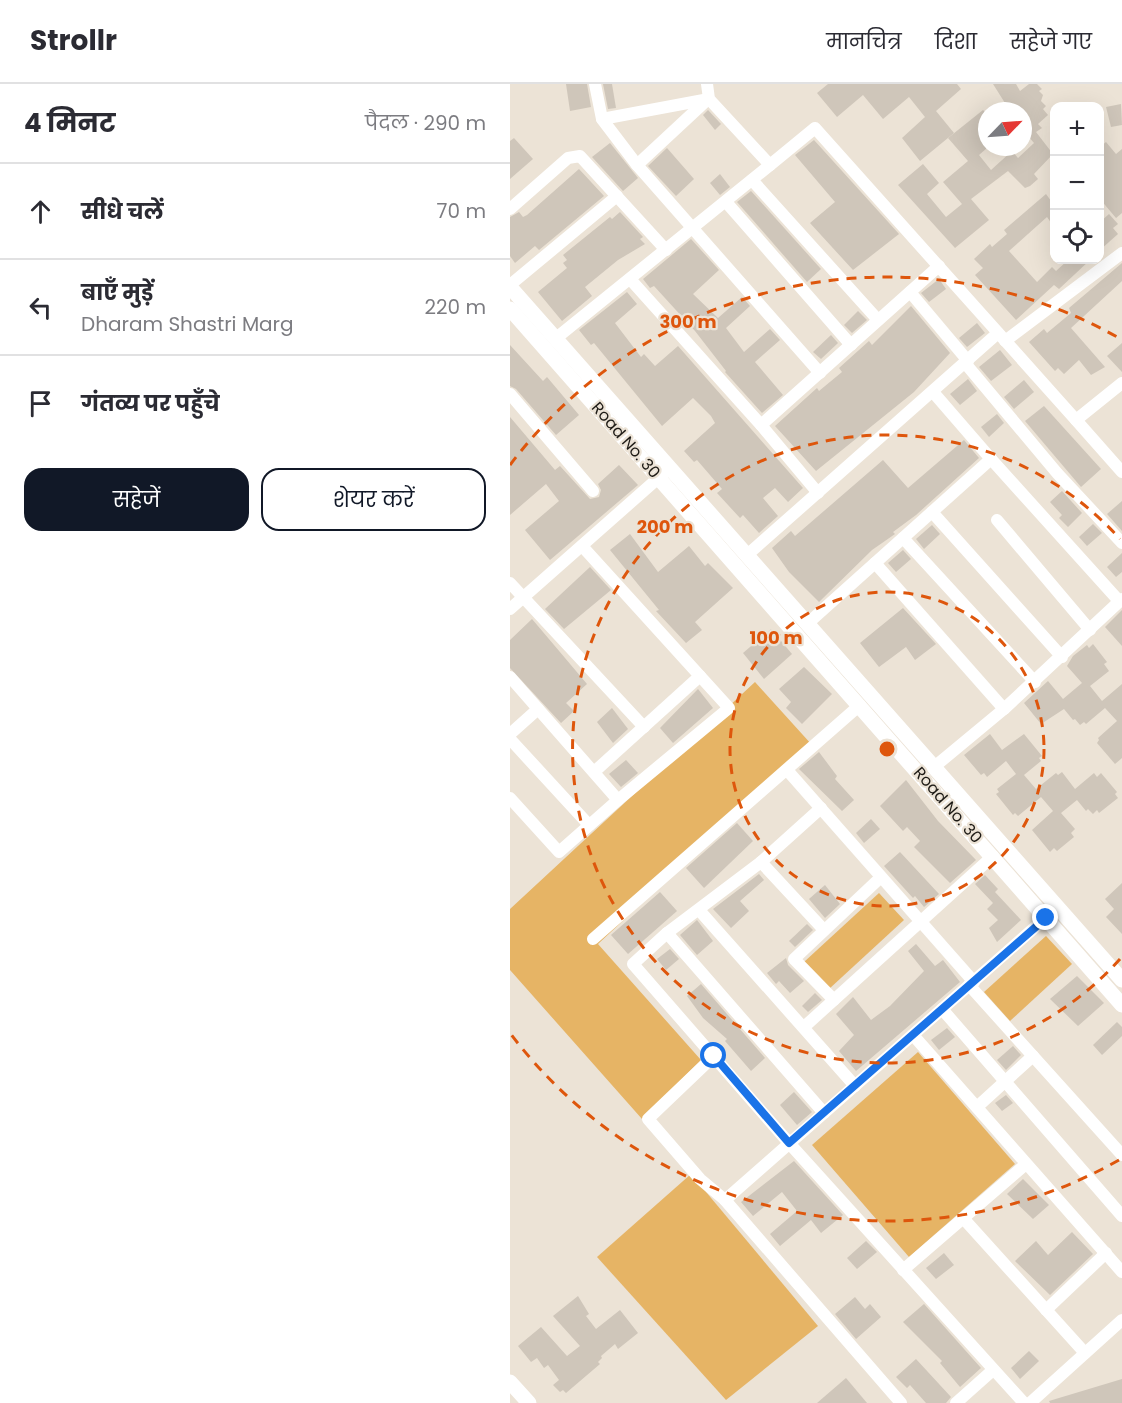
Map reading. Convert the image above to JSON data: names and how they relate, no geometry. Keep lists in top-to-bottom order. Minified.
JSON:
{"streets":{"street":["Road No. 30"]},"north":"top right","page":{"header":"Strollr","nav":["मानचित्र","दिशा","सहेजे गए"],"heading":["4 मिनट","पैदल · 290 m"],"map_buttons":["+","−"],"list":[["सीधे चलें","70 m"],["बाएँ मुड़ें","Dharam Shastri Marg","220 m"],"गंतव्य पर पहुँचे"],"buttons":["सहेजें","शेयर करें"]},"rings":["300 m","200 m","100 m"]}
